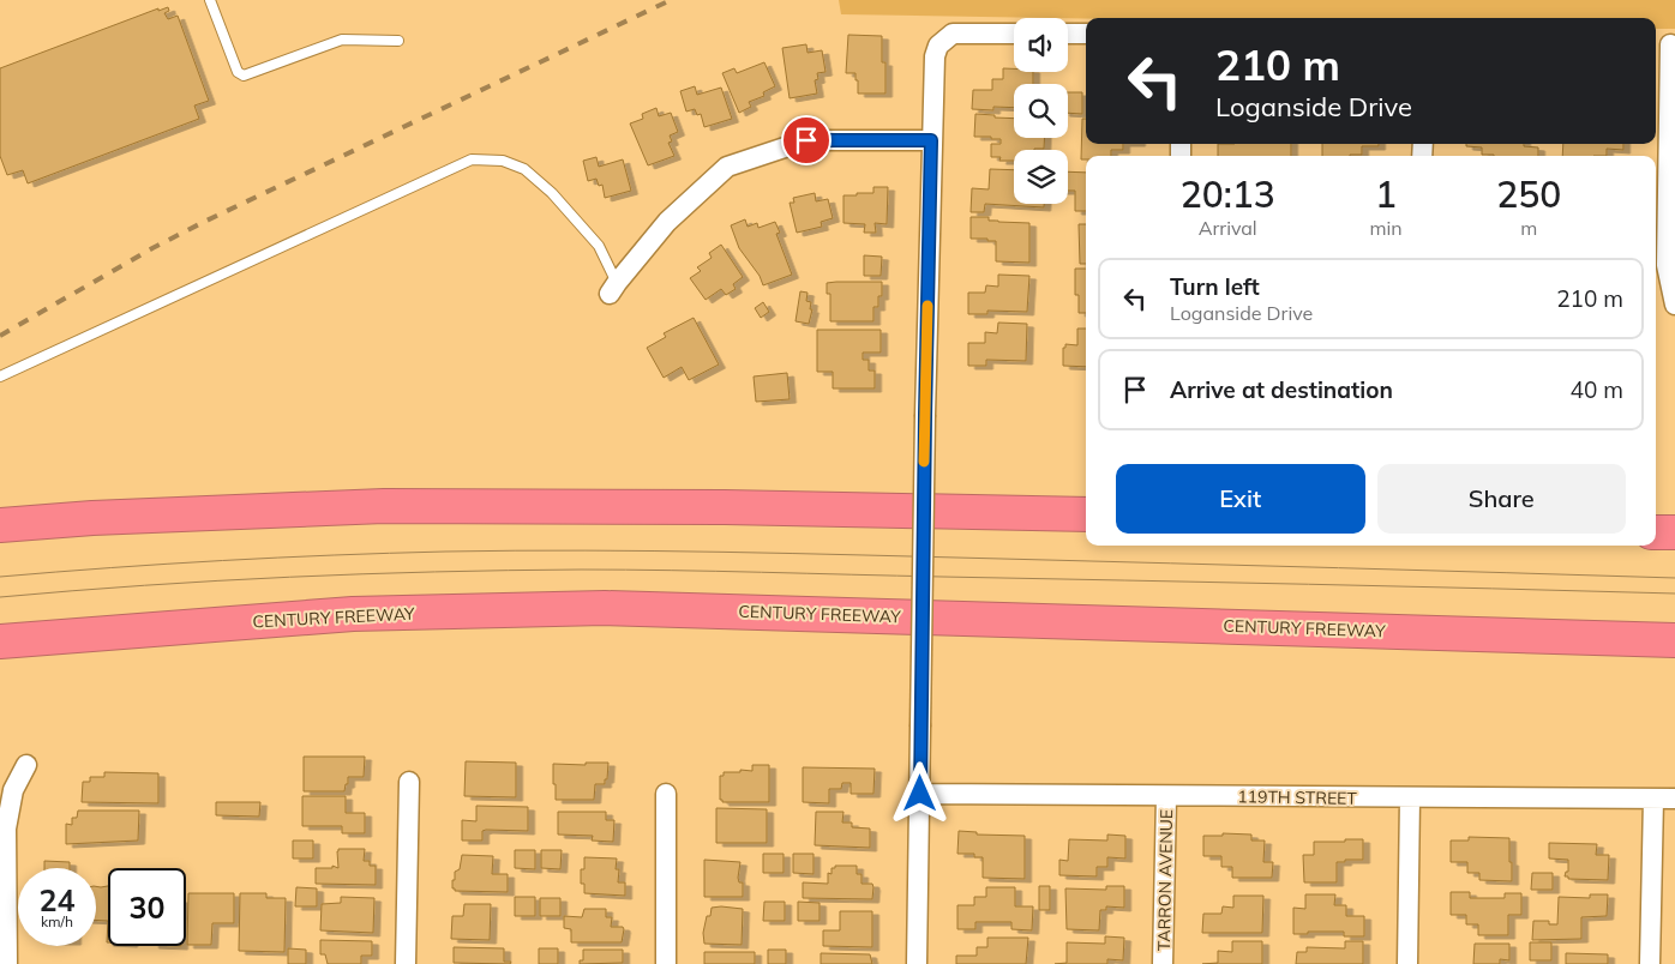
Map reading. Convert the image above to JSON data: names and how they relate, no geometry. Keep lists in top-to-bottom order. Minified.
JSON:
{"streets":{"highway":["CENTURY FREEWAY"],"street":["119TH STREET","TARRON AVENUE"]},"crossings":[["119TH STREET","TARRON AVENUE"]],"page":{"turn":["210 m","Loganside Drive"],"eta":["20:13","Arrival","1","min","250","m"],"list":[{"name":"Turn left","note":"Loganside Drive","value":"210 m"},{"name":"Arrive at destination","value":"40 m"}],"buttons":["Exit","Share"],"speed":"24 km/h","limit":"30"}}
